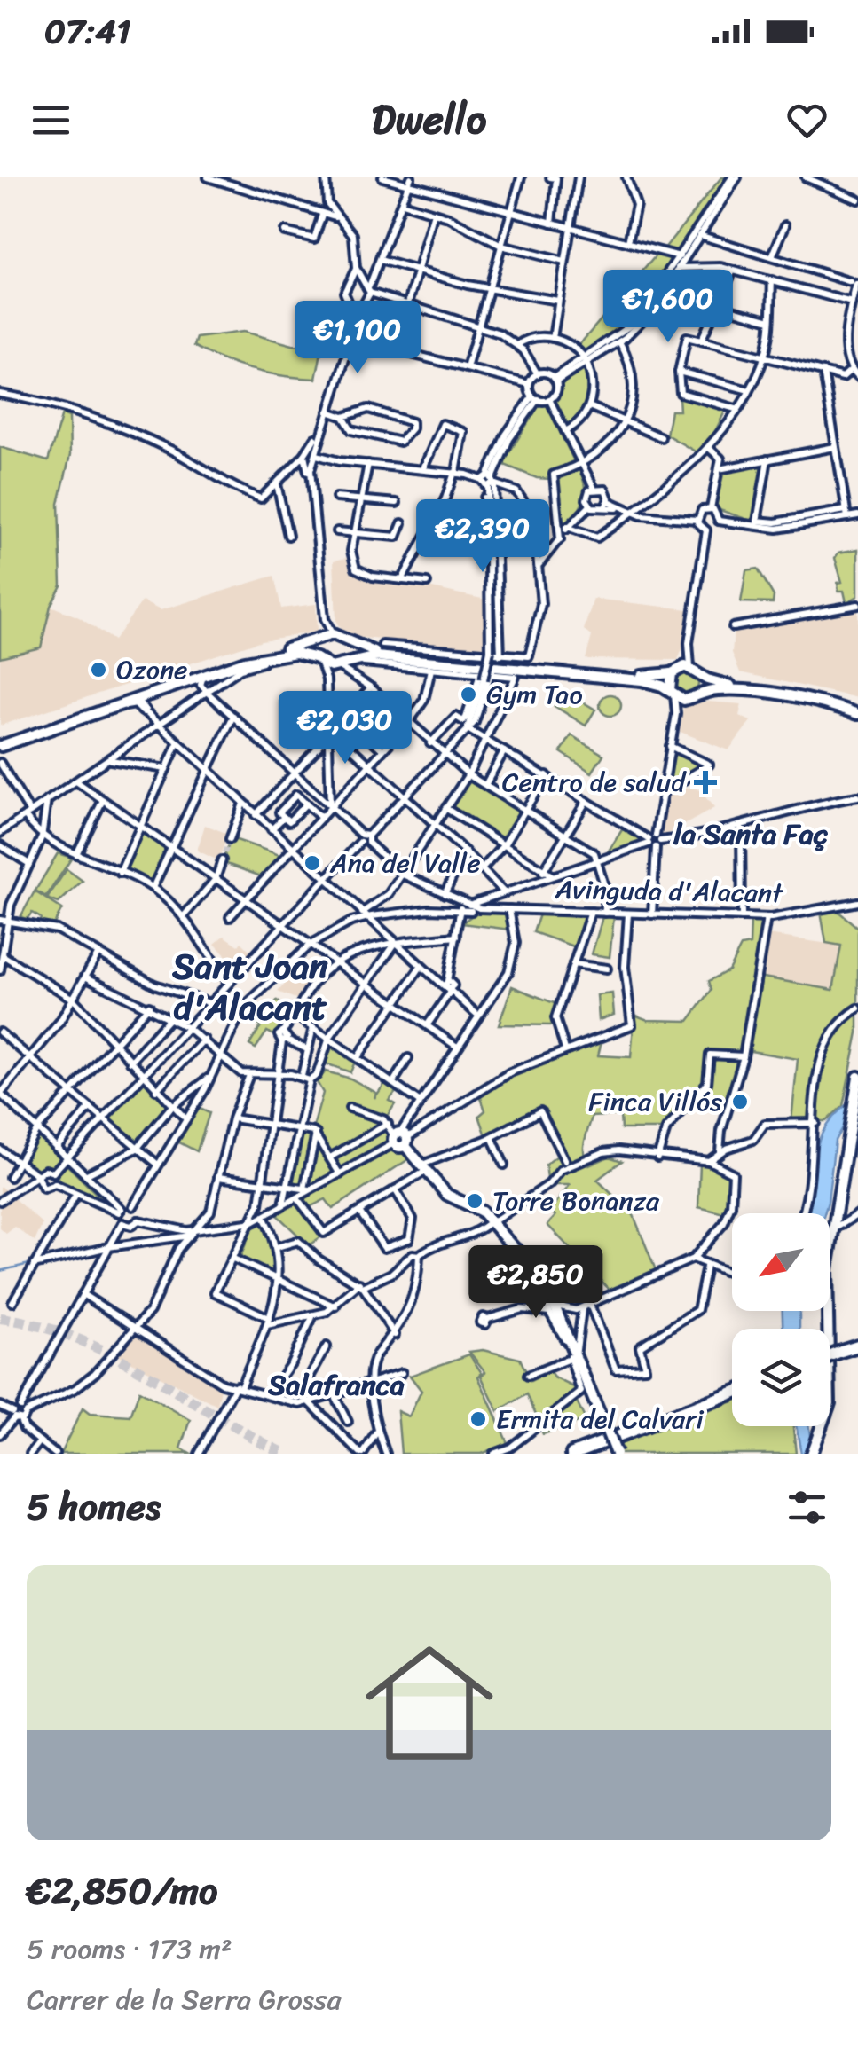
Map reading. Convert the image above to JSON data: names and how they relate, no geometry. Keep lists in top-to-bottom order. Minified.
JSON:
{"streets":{"street":["Avinguda d'Alacant"]},"districts":["la Santa Faç","Sant Joan d'Alacant","Salafranca"],"places":{"other":["Ozone","Gym Tao","Ana del Valle","Finca Villós","Torre Bonanza","Ermita del Calvari"],"health":["Centro de salud"]},"north":"bottom left","page":{"status":"07:41","header":"Dwello","price":["€1,600","€1,100","€2,390","€2,030","€2,850"],"heading":"5 homes","list":[{"name":"€2,850/mo","note":"5 rooms · 173 m² · Carrer de la Serra Grossa"}]}}
